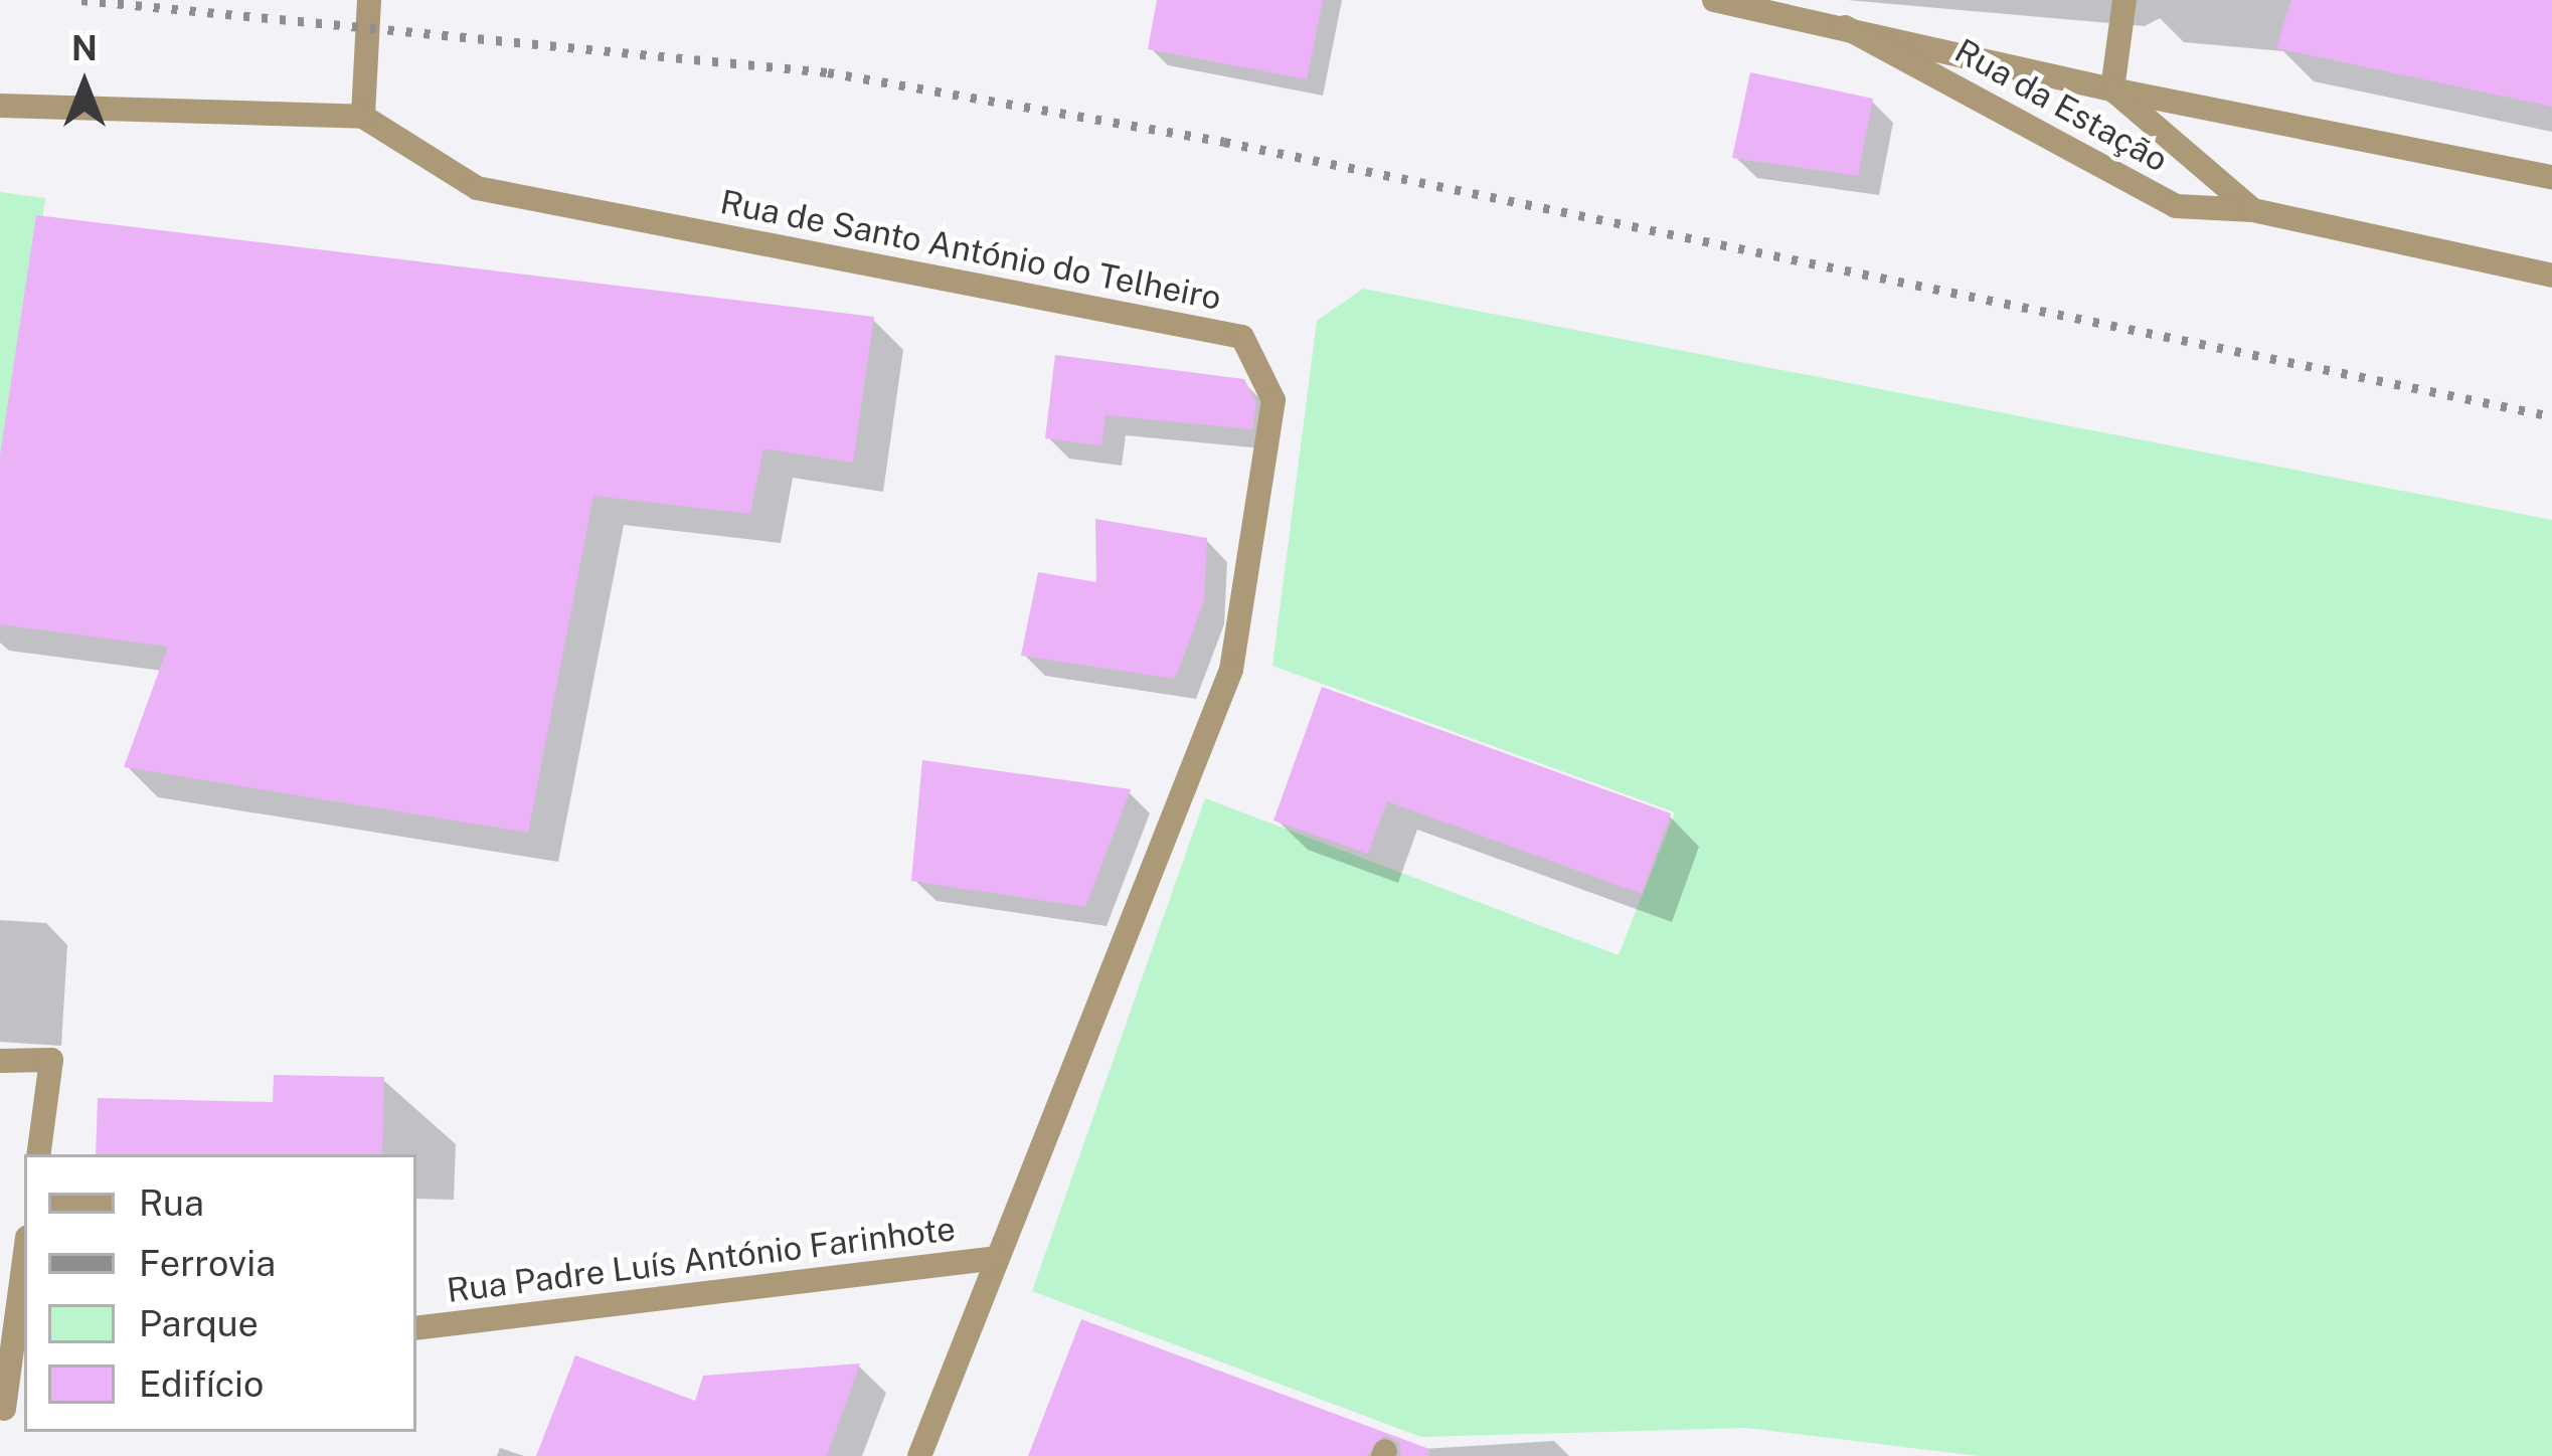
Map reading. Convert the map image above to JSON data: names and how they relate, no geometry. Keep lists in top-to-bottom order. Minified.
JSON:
{"streets":{"street":["Rua da Estação","Rua de Santo António do Telheiro","Rua Padre Luís António Farinhote"]},"crossings":[["Rua de Santo António do Telheiro","Rua Padre Luís António Farinhote"]],"legend":["Rua","Ferrovia","Parque","Edifício"],"north":"top"}
